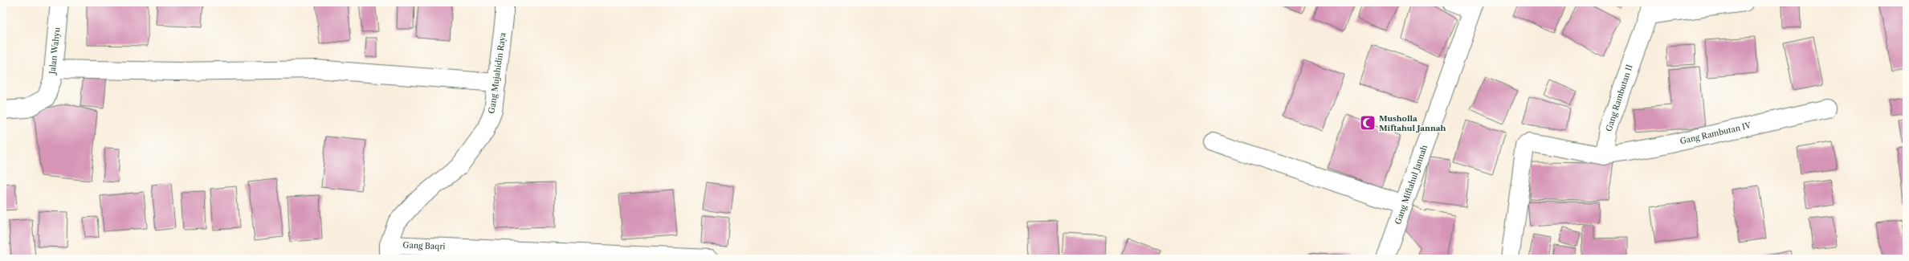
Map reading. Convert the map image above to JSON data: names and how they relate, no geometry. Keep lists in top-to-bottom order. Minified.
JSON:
{"streets":{"street":["Jalan Wahyu","Gang Mujahidin Raya","Gang Rambutan II","Gang Rambutan IV","Gang Miftahul Jannah","Gang Baqri"]},"crossings":[["Gang Mujahidin Raya","Gang Baqri"],["Gang Rambutan II","Gang Rambutan IV"]],"places":{"mosque":["Musholla Miftahul Jannah"]}}
